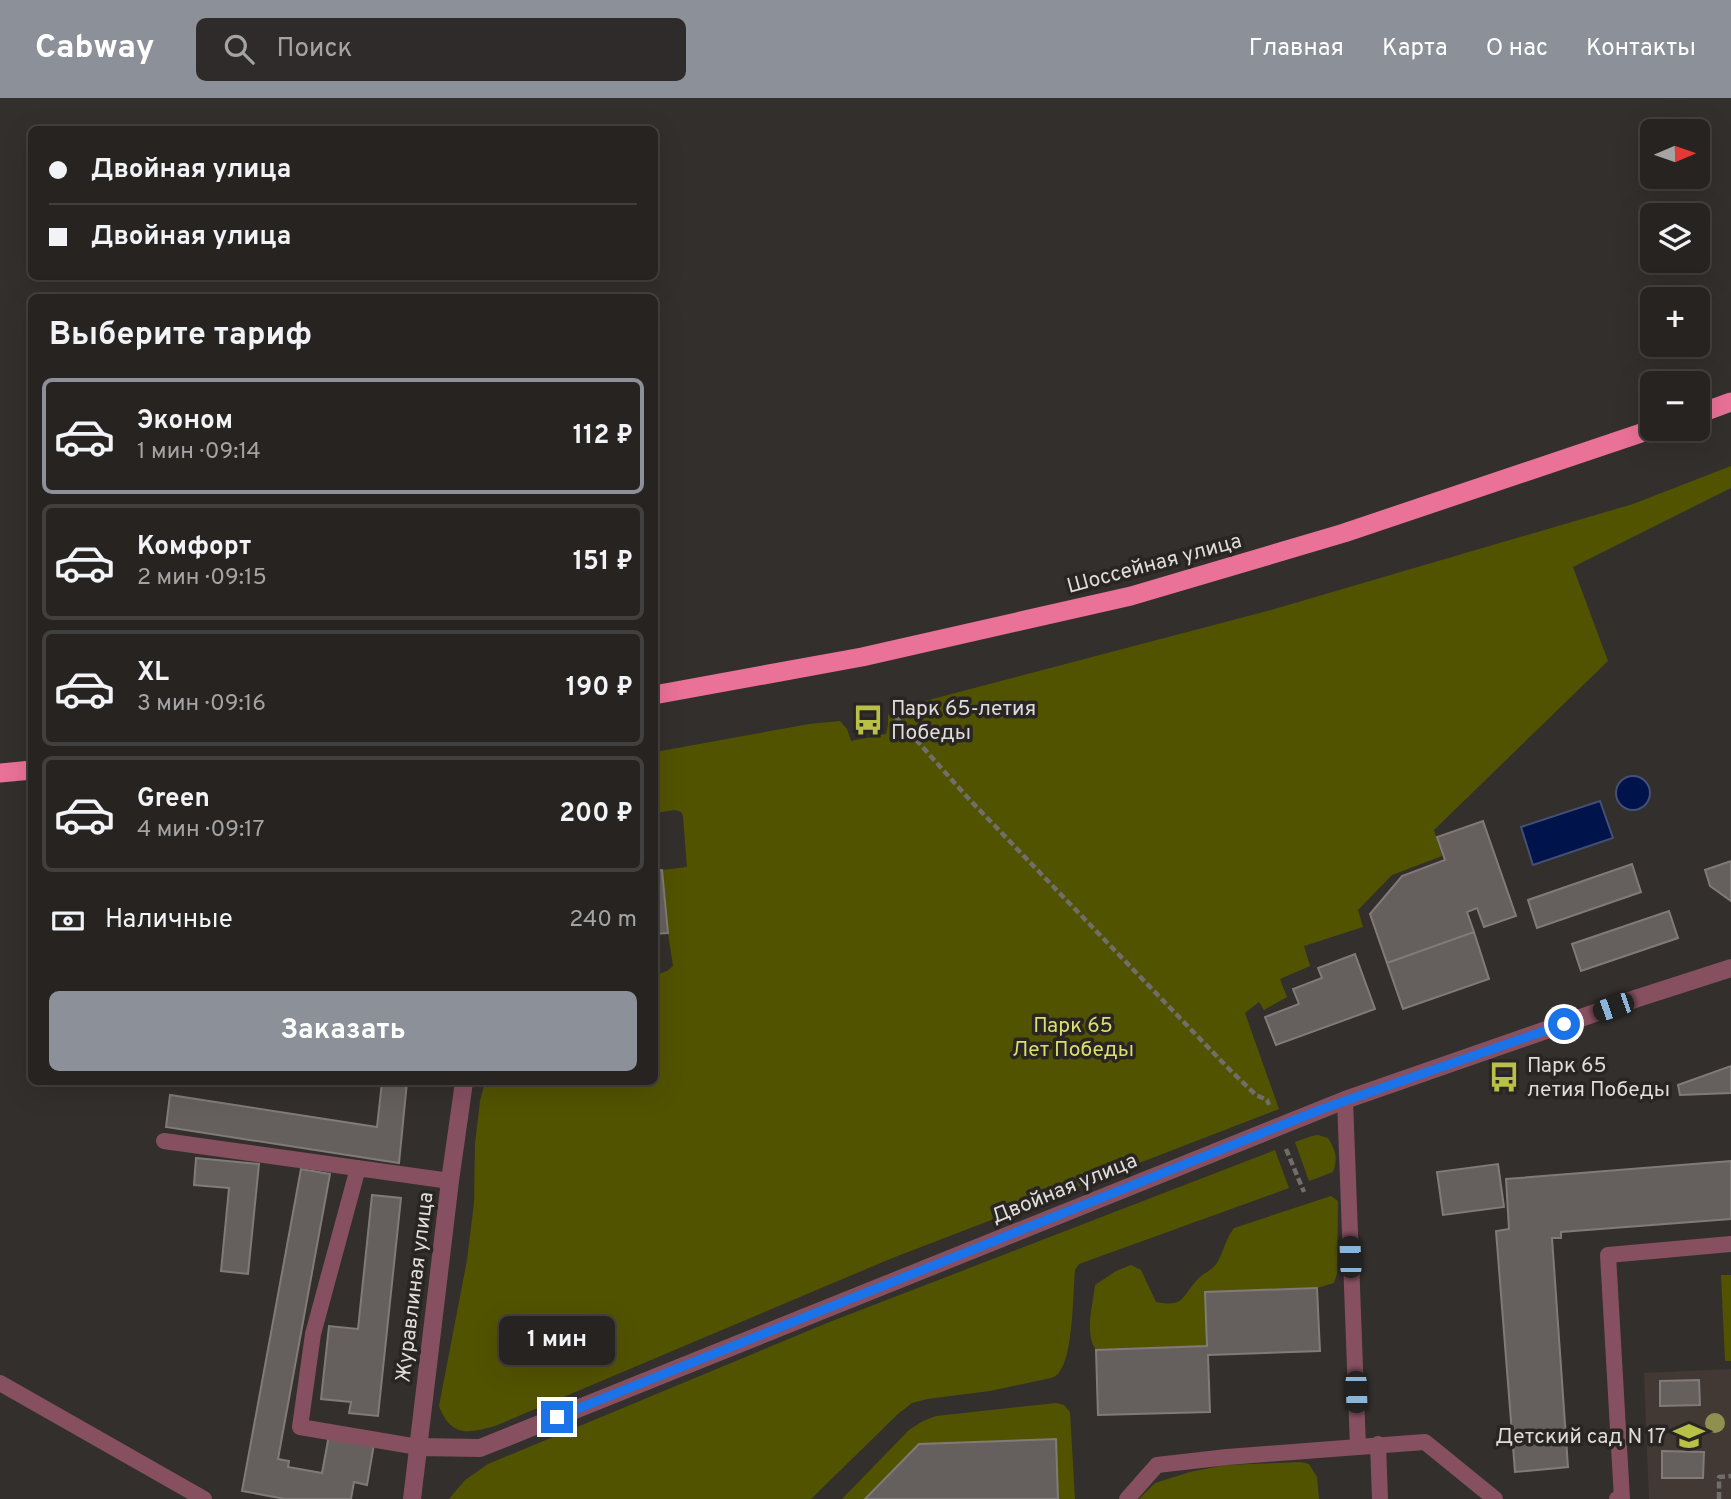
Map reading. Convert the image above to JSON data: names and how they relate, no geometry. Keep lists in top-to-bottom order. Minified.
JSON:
{"streets":{"highway":["Шоссейная улица"],"street":["Двойная улица","Журавлиная улица"]},"crossings":[["Двойная улица","Журавлиная улица"]],"parks":["Парк 65 Лет Победы"],"places":{"bus stop":["Парк 65-летия Победы","Парк 65 летия Победы"],"school or university":["Детский сад N 17"]},"north":"right","page":{"header":"Cabway","search":"Поиск","nav":["Главная","Карта","О нас","Контакты"],"map_buttons":["+","−"],"banner":["Двойная улица","Двойная улица"],"heading":"Выберите тариф","list":[{"name":"Эконом","note":"1 мин · 09:14","value":"112 ₽"},{"name":"Комфорт","note":"2 мин · 09:15","value":"151 ₽"},{"name":"XL","note":"3 мин · 09:16","value":"190 ₽"},{"name":"Green","note":"4 мин · 09:17","value":"200 ₽"}],"pay":["Наличные","240 m"],"buttons":"Заказать","bubble":"1 мин"}}
